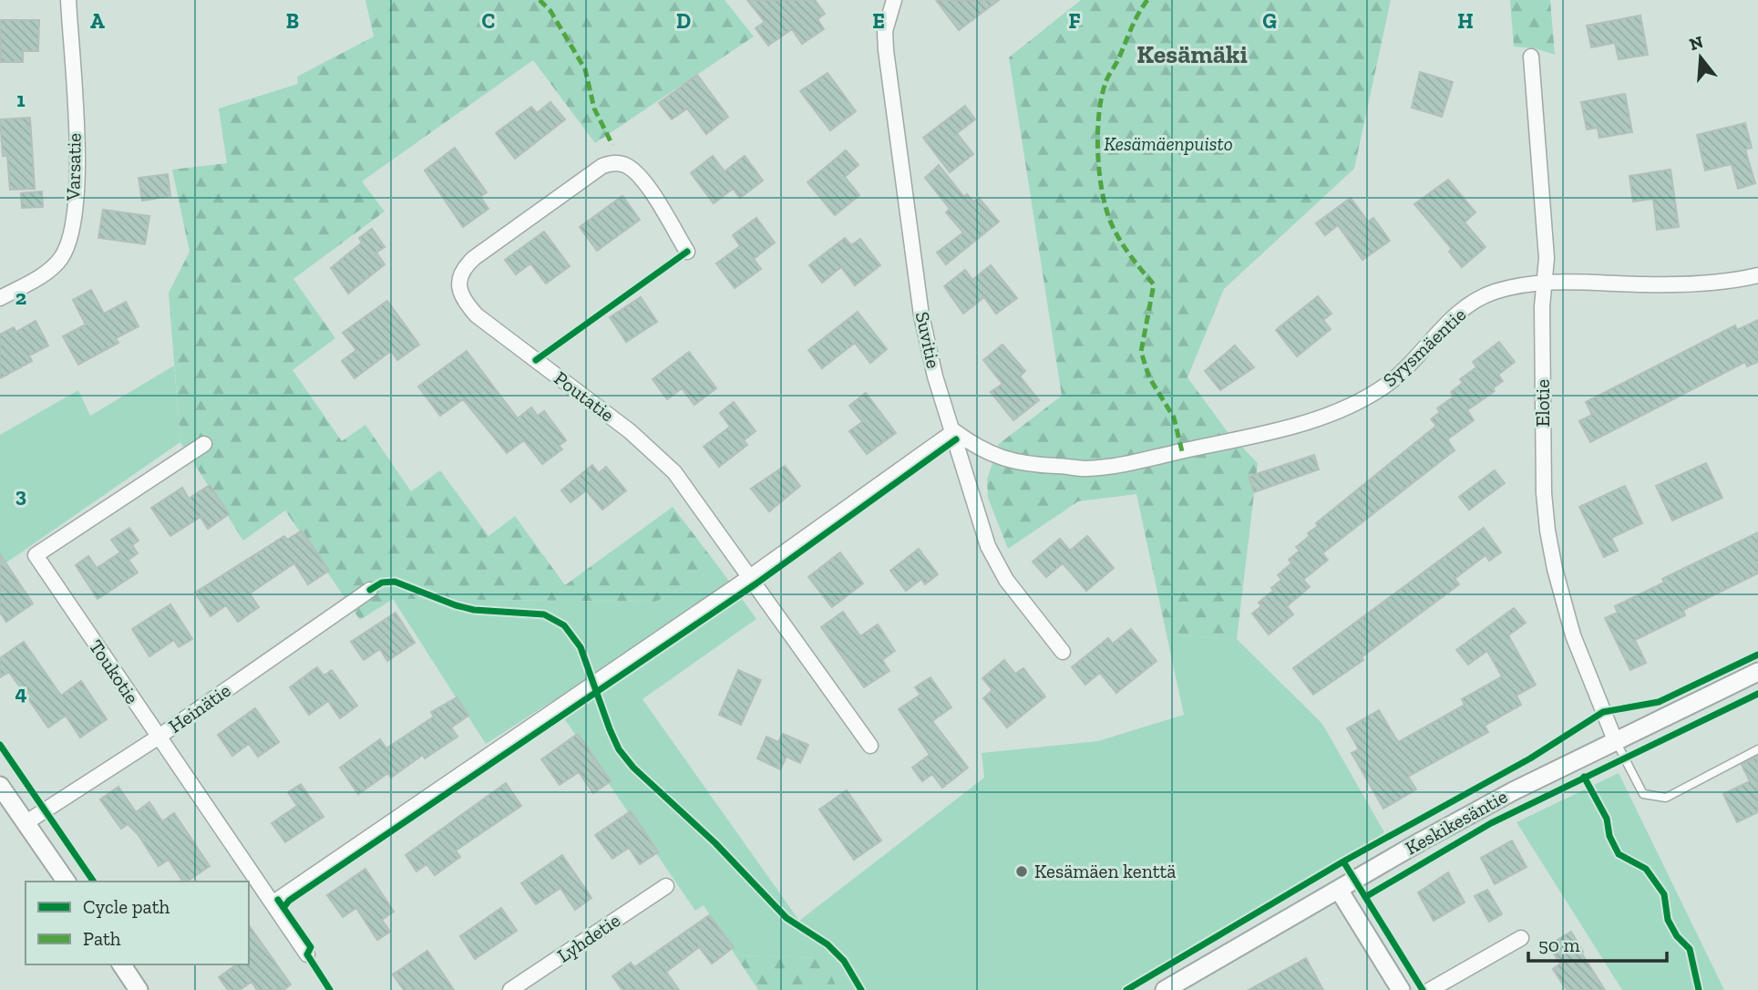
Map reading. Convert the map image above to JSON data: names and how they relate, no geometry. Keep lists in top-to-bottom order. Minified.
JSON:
{"streets":{"street":["Varsatie","Suvitie","Syysmäentie","Poutatie","Elotie","Toukotie","Heinätie","Keskikesäntie","Lyhdetie"]},"crossings":[["Suvitie","Syysmäentie"],["Syysmäentie","Elotie"],["Elotie","Keskikesäntie"],["Toukotie","Heinätie"]],"districts":["Kesämäki"],"parks":["Kesämäenpuisto"],"places":["Kesämäen kenttä"],"legend":["Cycle path","Path"],"scale_bar":"50 m","north":"top","grid":{"columns":["A","B","C","D","E","F","G","H"],"rows":["1","2","3","4"]}}
